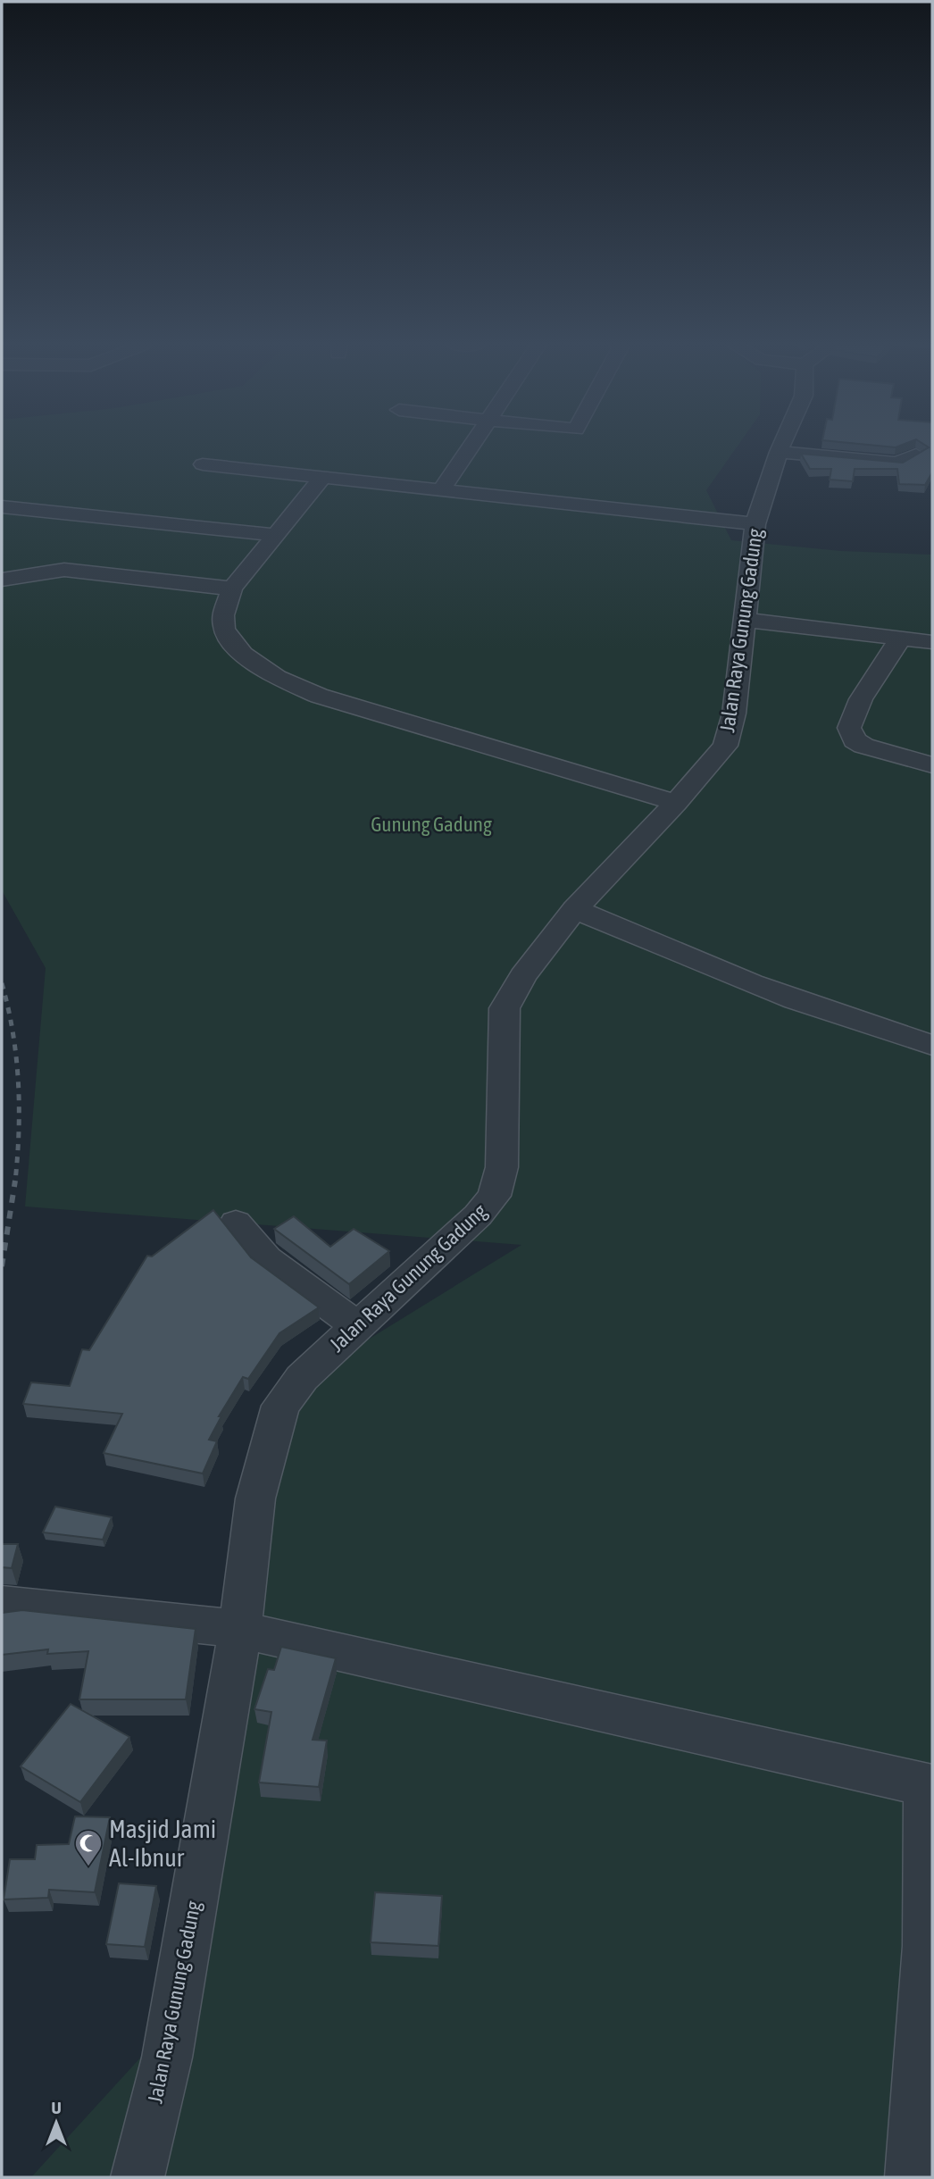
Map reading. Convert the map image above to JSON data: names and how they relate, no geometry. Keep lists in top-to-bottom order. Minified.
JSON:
{"streets":{"street":["Jalan Raya Gunung Gadung"]},"parks":["Gunung Gadung"],"places":{"mosque":["Masjid Jami Al-Ibnur"]},"north":"top"}
